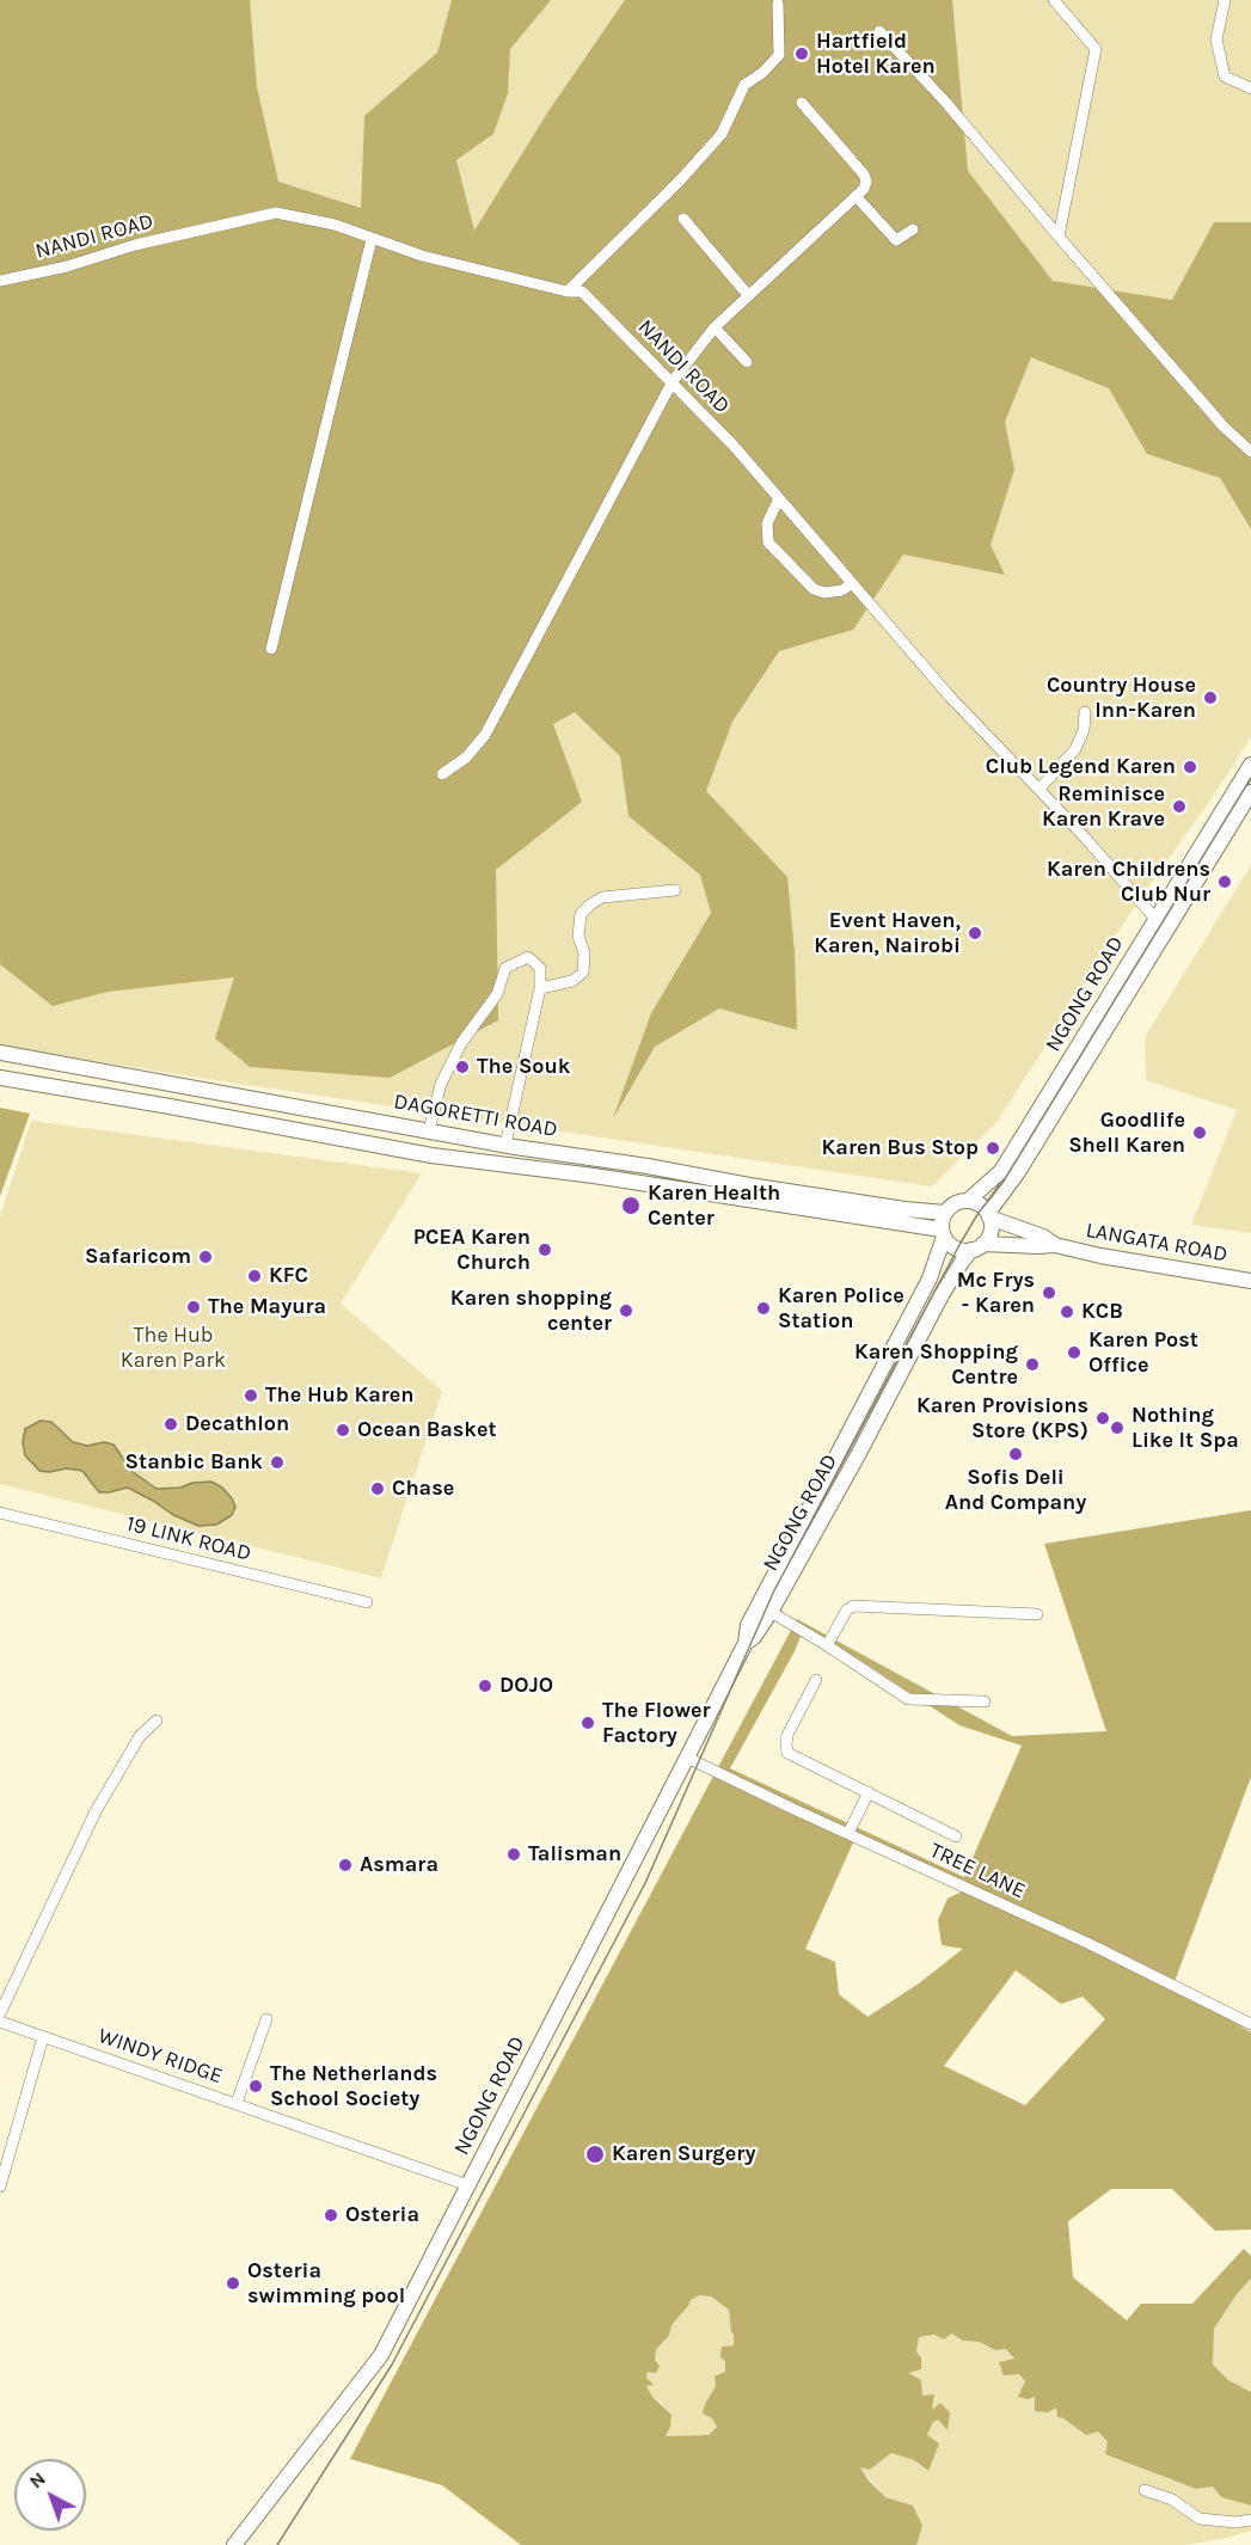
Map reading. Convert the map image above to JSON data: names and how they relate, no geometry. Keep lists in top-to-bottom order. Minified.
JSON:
{"streets":{"main road":["NGONG ROAD","DAGORETTI ROAD","LANGATA ROAD"],"street":["NANDI ROAD","19 LINK ROAD","TREE LANE","WINDY RIDGE"]},"crossings":[["NANDI ROAD","NGONG ROAD"],["NGONG ROAD","DAGORETTI ROAD"],["NGONG ROAD","TREE LANE"],["NGONG ROAD","WINDY RIDGE"]],"parks":["The Hub Karen Park"],"places":["Hartfield Hotel Karen","Country House Inn-Karen","Club Legend Karen","Reminisce Karen Krave","Karen Childrens Club Nur","Event Haven, Karen, Nairobi","The Souk","Goodlife Shell Karen","Karen Bus Stop","Karen Health Center","PCEA Karen Church","Safaricom","KFC","Mc Frys - Karen","The Mayura","Karen Police Station","Karen shopping center","KCB","Karen Post Office","Karen Shopping Centre","The Hub Karen","Karen Provisions Store (KPS)","Decathlon","Nothing Like It Spa","Ocean Basket","Sofis Deli And Company","Stanbic Bank","Chase","DOJO","The Flower Factory","Talisman","Asmara","The Netherlands School Society","Karen Surgery","Osteria","Osteria swimming pool"],"north":"top left"}
